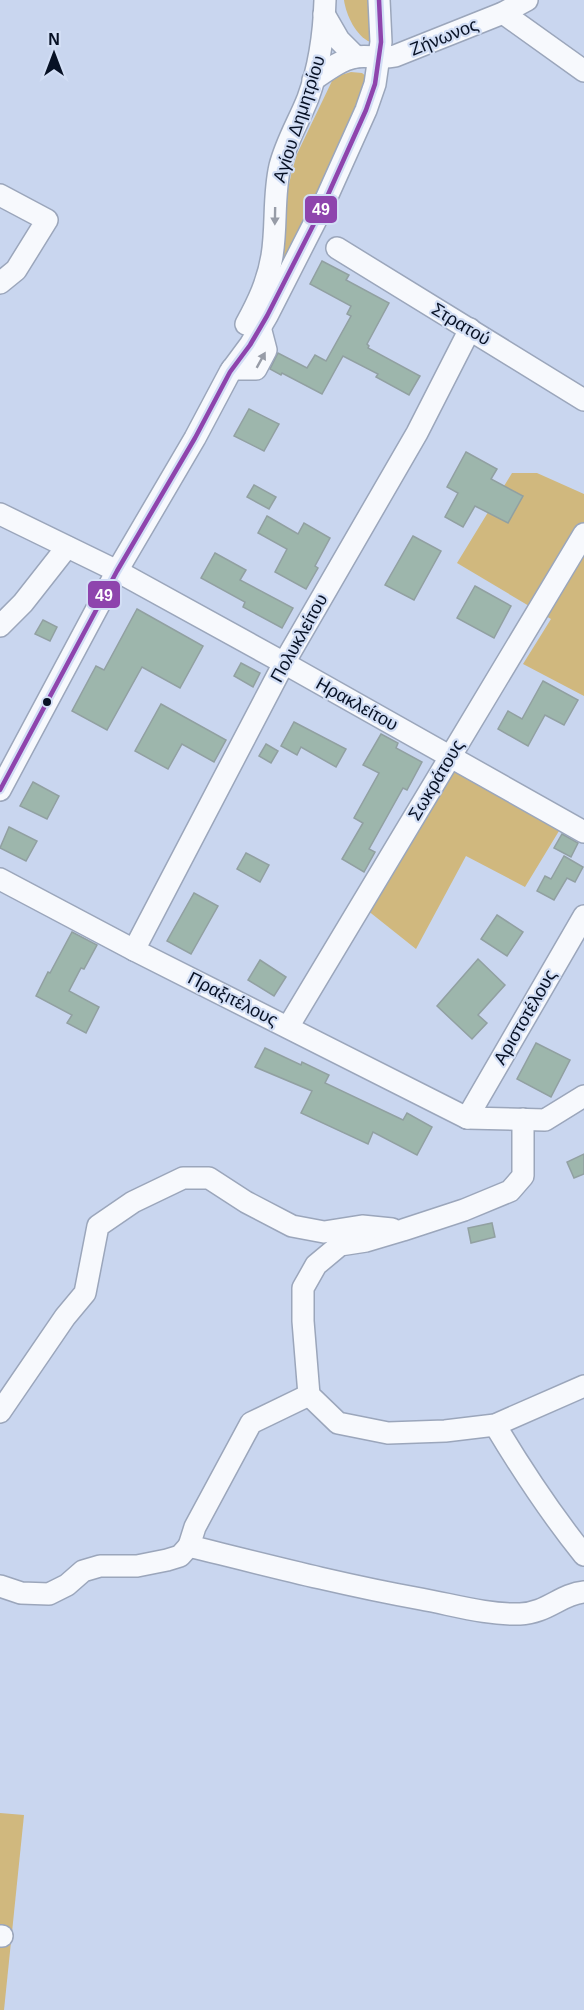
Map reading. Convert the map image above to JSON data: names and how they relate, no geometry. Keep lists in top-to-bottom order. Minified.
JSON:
{"streets":{"street":["Ζήνωνος","Αγίου Δημητρίου","Στρατού","Πολυκλείτου","Ηρακλείτου","Σωκράτους","Πραξιτέλους","Αριστοτέλους"]},"crossings":[["Ζήνωνος","Αγίου Δημητρίου"],["Αγίου Δημητρίου","Ηρακλείτου"],["Στρατού","Πολυκλείτου"],["Πολυκλείτου","Ηρακλείτου"],["Πολυκλείτου","Πραξιτέλους"],["Ηρακλείτου","Σωκράτους"],["Σωκράτους","Πραξιτέλους"],["Πραξιτέλους","Αριστοτέλους"]],"lines":["transit line 49"],"north":"top"}
